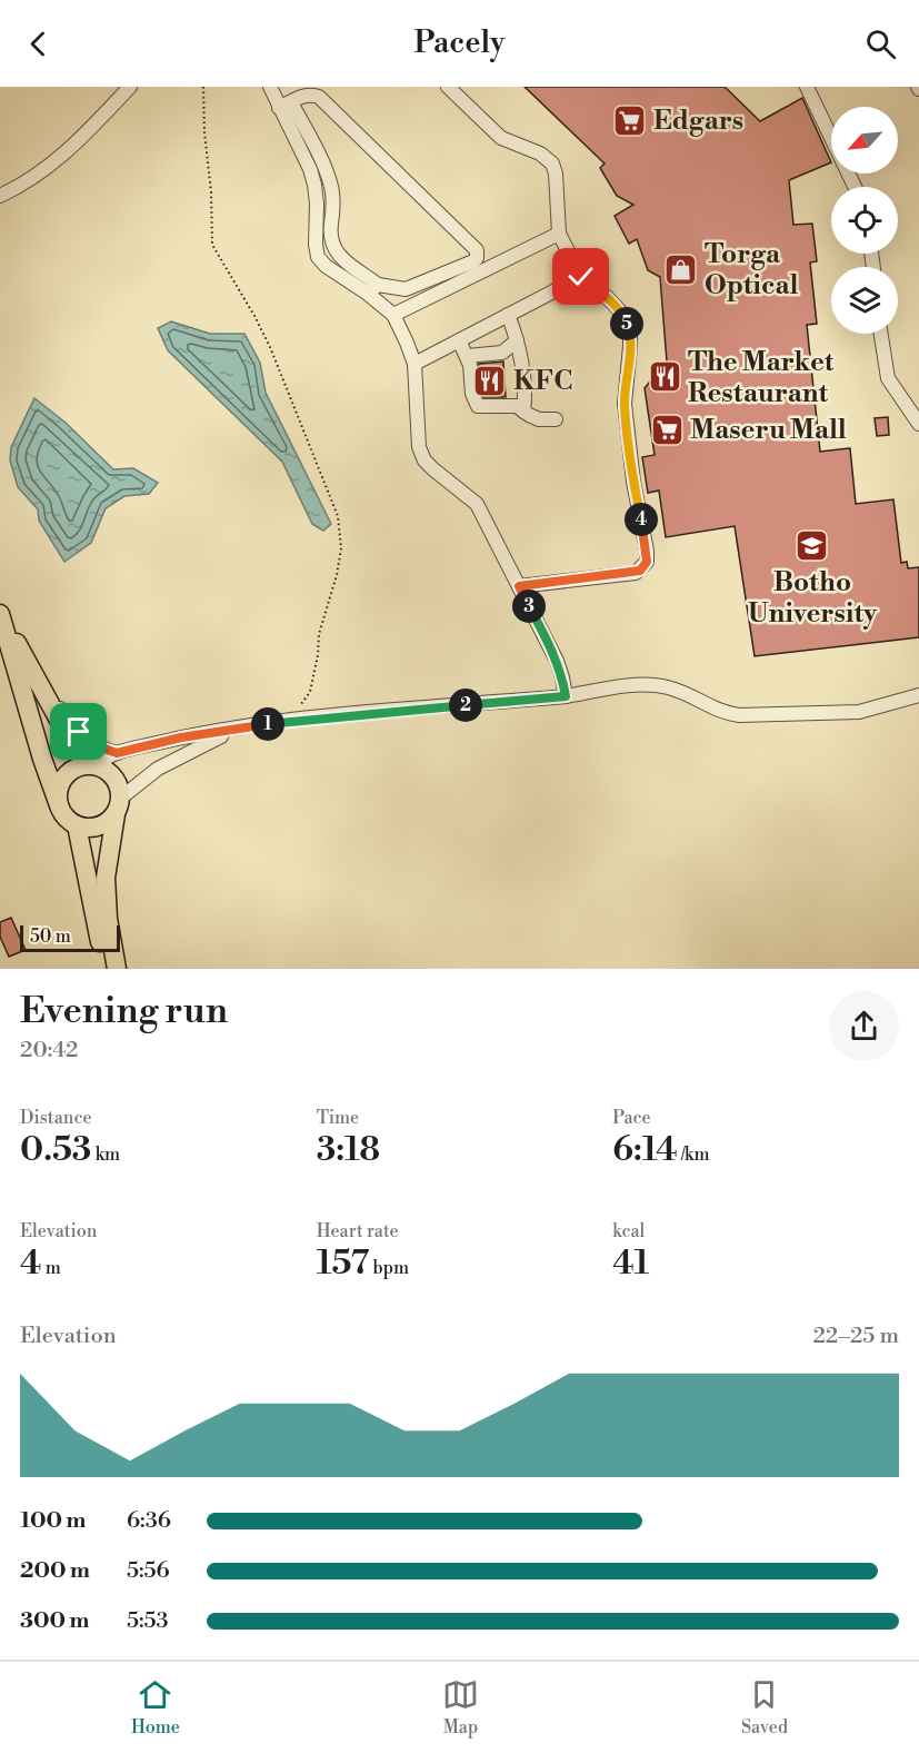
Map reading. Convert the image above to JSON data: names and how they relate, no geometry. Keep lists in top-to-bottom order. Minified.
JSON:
{"places":{"supermarket":["Edgars","Maseru Mall"],"shop":["Torga Optical"],"restaurant":["The Market Restaurant","KFC"],"school or university":["Botho University"]},"scale_bar":"50 m","north":"bottom left","page":{"header":"Pacely","pins":["5","4","3","2","1"],"scale":"50 m","heading":["Evening run","20:42"],"stats":[["Distance","0.53 km"],["Time","3:18"],["Pace","6:14 /km"],["Elevation","4 m"],["Heart rate","157 bpm"],["kcal","41"]],"chart":["Elevation","22–25 m"],"list":[{"name":"100 m","note":"6:36"},{"name":"200 m","note":"5:56"},{"name":"300 m","note":"5:53"}],"tabs":["Home","Map","Saved"]}}
